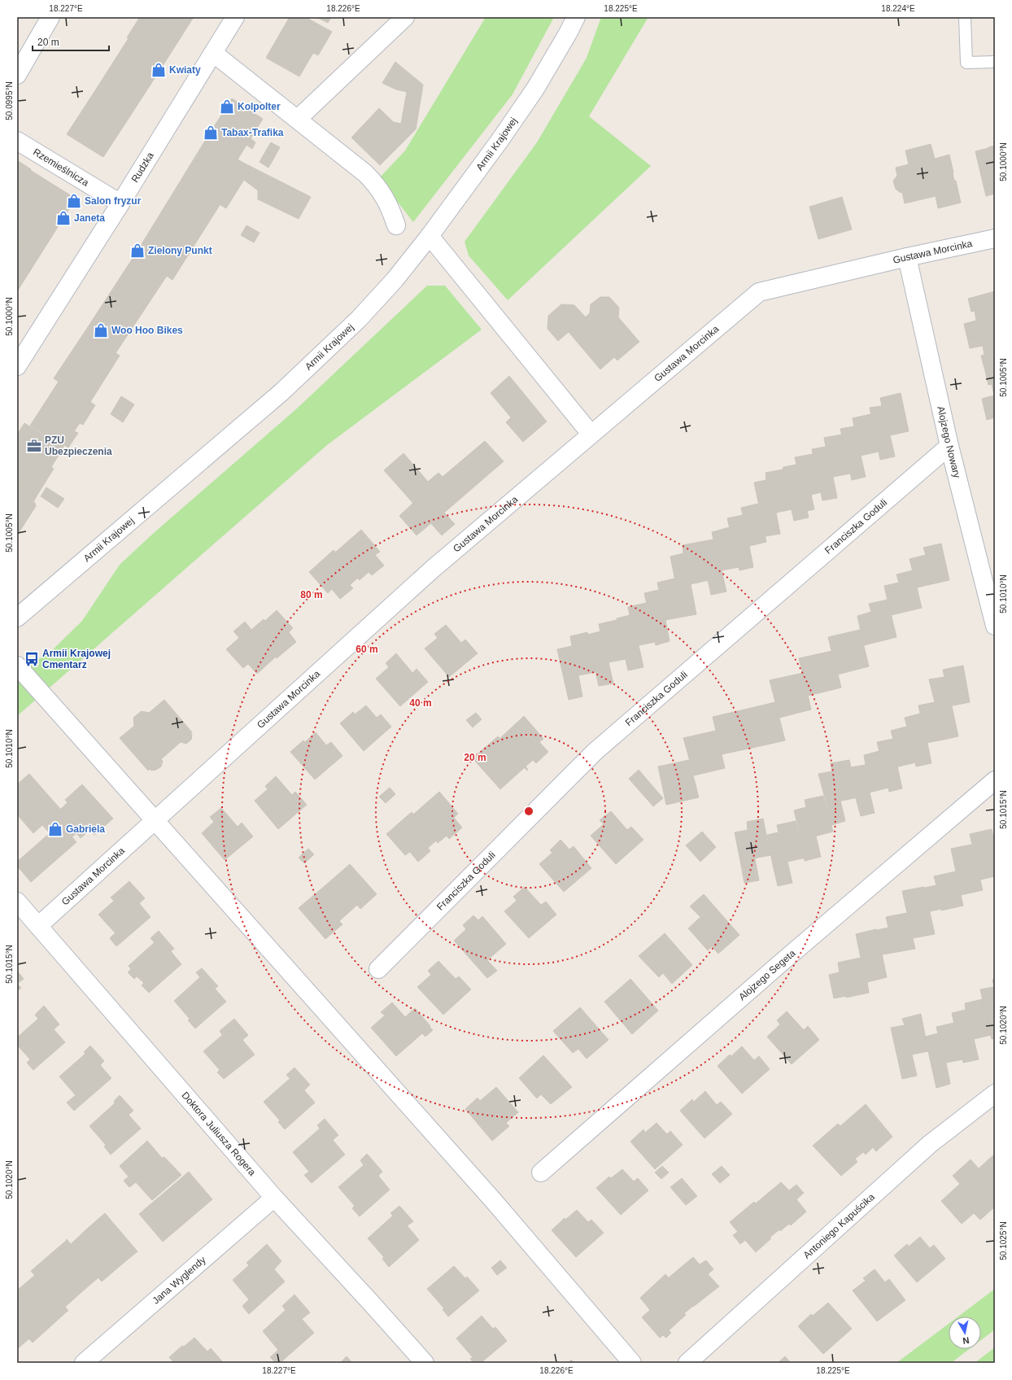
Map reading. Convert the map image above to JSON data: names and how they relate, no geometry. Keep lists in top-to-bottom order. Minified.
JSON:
{"streets":{"street":["Armii Krajowej","Rzemieślnicza","Rudzka","Gustawa Morcinka","Alojzego Nowary","Franciszka Goduli","Alojzego Segeta","Doktora Juliusza Rogera","Antoniego Kapuścika","Jana Wyglendy"]},"crossings":[["Rzemieślnicza","Rudzka"],["Gustawa Morcinka","Alojzego Nowary"],["Gustawa Morcinka","Doktora Juliusza Rogera"],["Alojzego Nowary","Franciszka Goduli"],["Doktora Juliusza Rogera","Jana Wyglendy"]],"places":{"shop":["Kwiaty","Kolpolter","Tabax-Trafika","Salon fryzur","Janeta","Zielony Punkt","Woo Hoo Bikes","Gabriela"],"office":["PZU Ubezpieczenia"],"bus stop":["Armii Krajowej Cmentarz"]},"scale_bar":"20 m","north":"bottom","coordinates":["18.227°E","18.226°E","18.225°E","18.224°E","50.0995°N","50.1000°N","50.1005°N","50.1010°N","50.1015°N","50.1020°N","50.1025°N"],"rings":["80 m","60 m","40 m","20 m"]}
